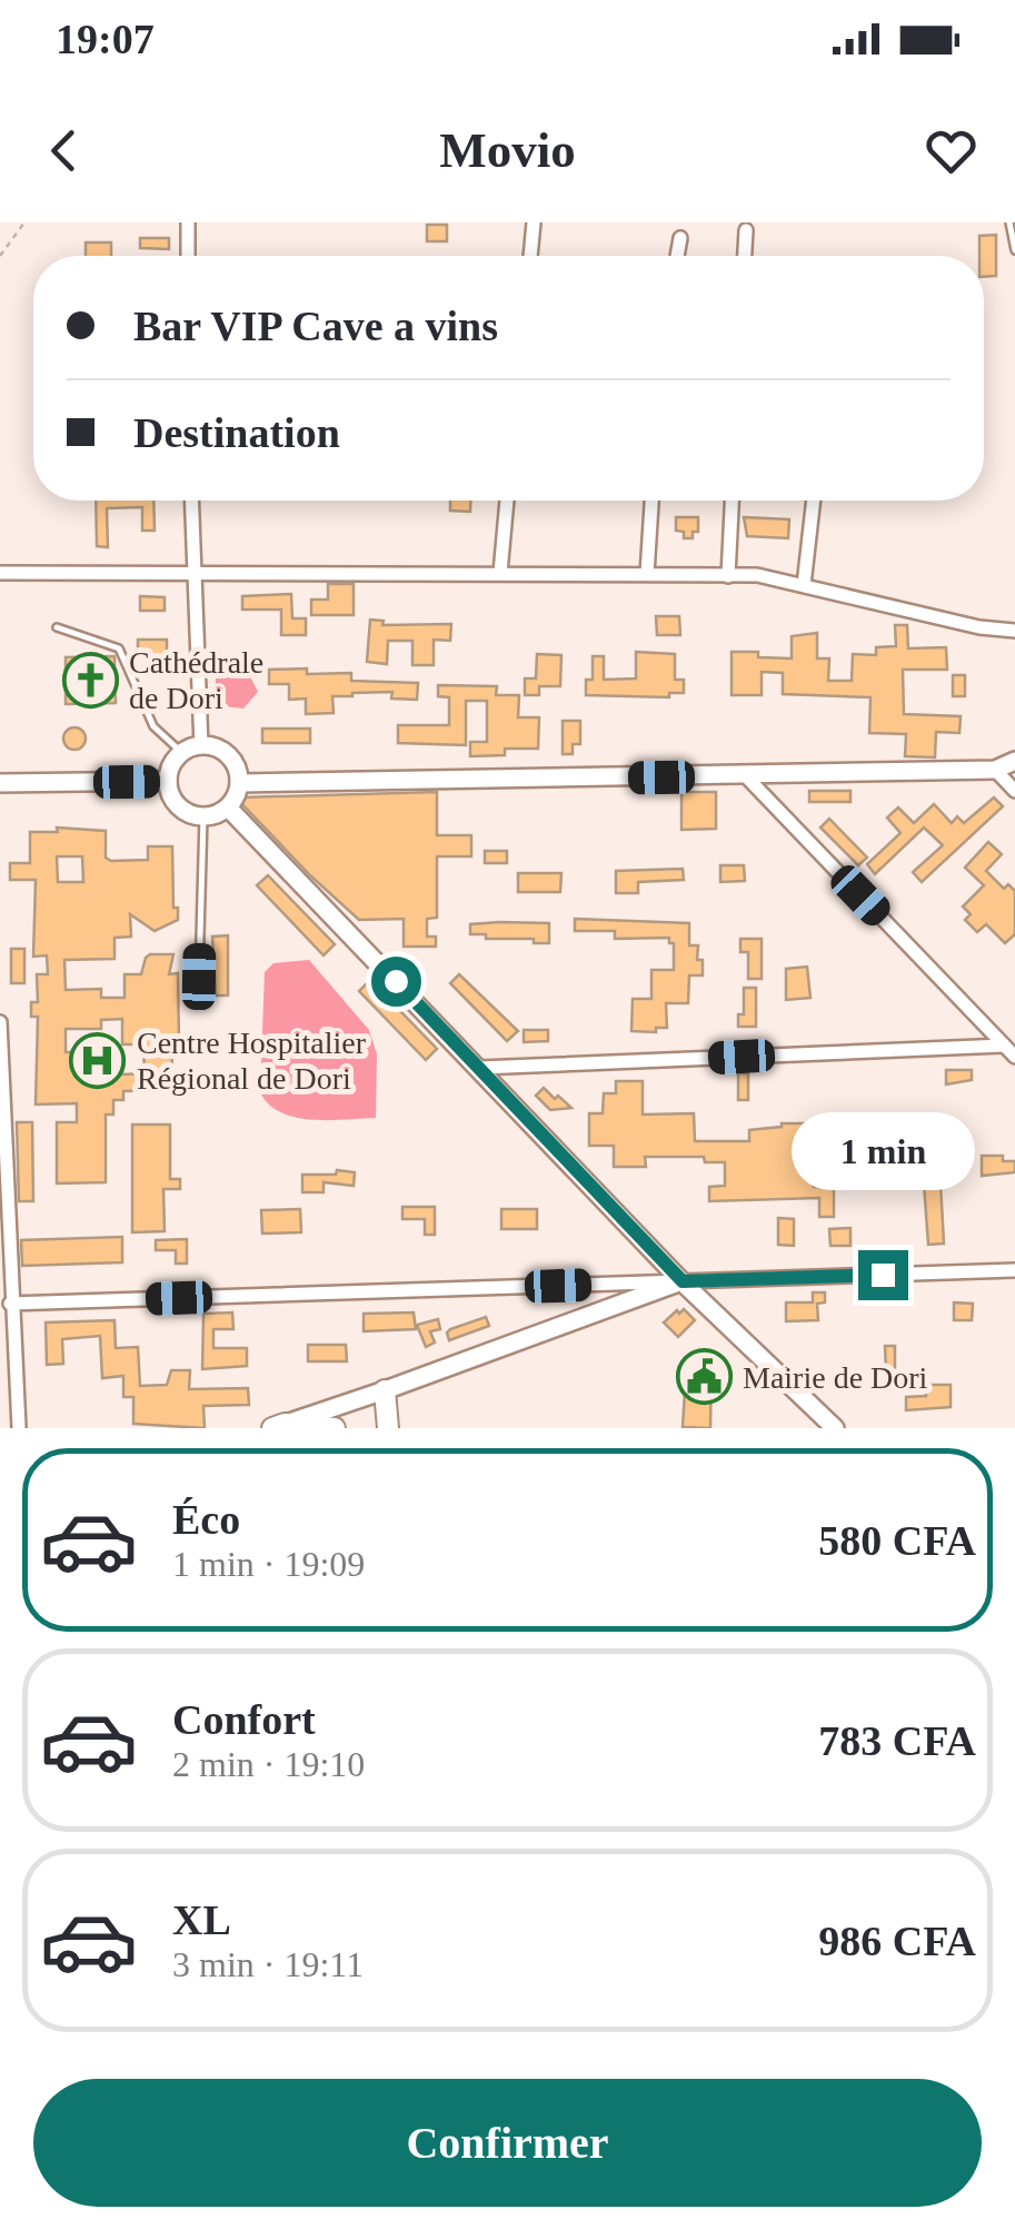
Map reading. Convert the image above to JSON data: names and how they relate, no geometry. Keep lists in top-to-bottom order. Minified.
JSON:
{"places":{"church":["Cathédrale de Dori"],"hospital":["Centre Hospitalier Régional de Dori"],"public building":["Mairie de Dori"]},"page":{"status":"19:07","header":"Movio","banner":["Bar VIP Cave a vins","Destination"],"bubble":"1 min","list":[{"name":"Éco","note":"1 min · 19:09","value":"580 CFA"},{"name":"Confort","note":"2 min · 19:10","value":"783 CFA"},{"name":"XL","note":"3 min · 19:11","value":"986 CFA"}],"buttons":"Confirmer"}}
